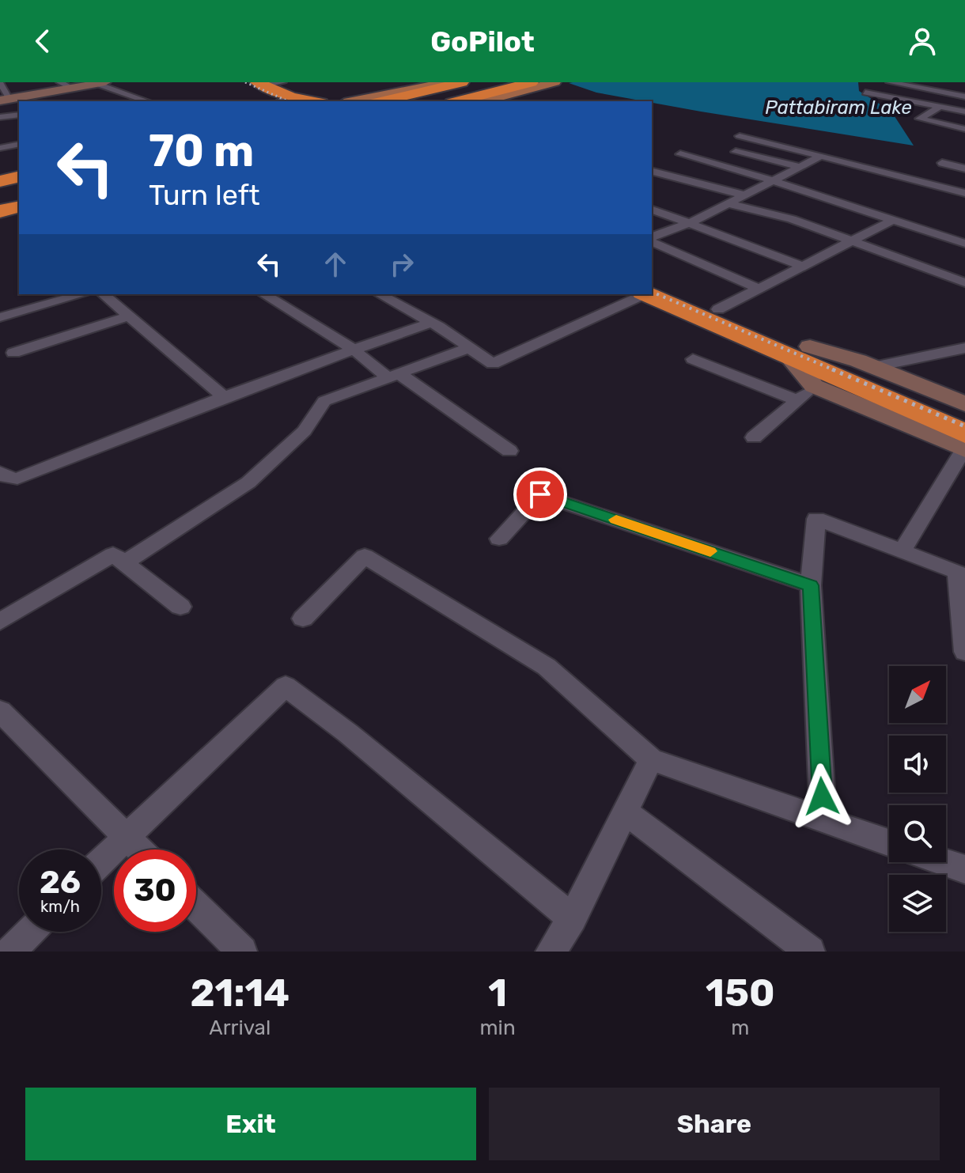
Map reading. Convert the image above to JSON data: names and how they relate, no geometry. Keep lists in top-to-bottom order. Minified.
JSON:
{"water":["Pattabiram Lake"],"north":"top right","page":{"header":"GoPilot","turn":["70 m","Turn left"],"speed":"26 km/h","limit":"30","eta":["21:14","Arrival","1","min","150","m"],"buttons":["Exit","Share"]}}
